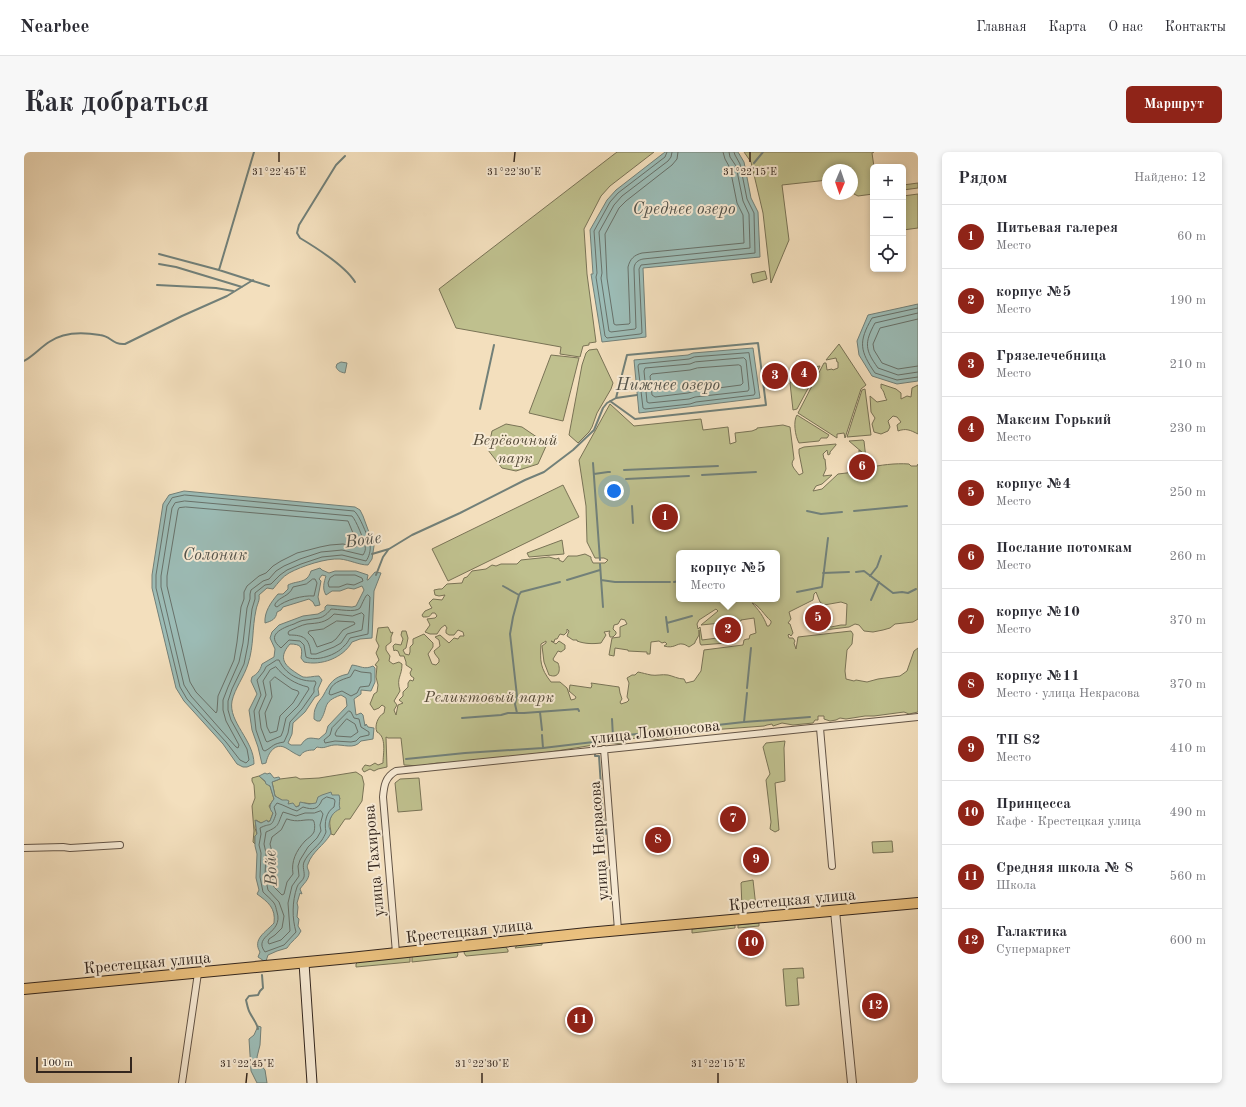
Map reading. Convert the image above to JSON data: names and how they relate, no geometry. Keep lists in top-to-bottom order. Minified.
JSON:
{"streets":{"main road":["Крестецкая улица"],"street":["улица Ломоносова","улица Некрасова","улица Тахирова"]},"crossings":[["улица Ломоносова","улица Некрасова"],["улица Ломоносова","улица Тахирова"],["улица Некрасова","Крестецкая улица"],["улица Тахирова","Крестецкая улица"]],"water":["Среднее озеро","Нижнее озеро","Войе","Солоник"],"parks":["Верёвочный парк","Реликтовый парк"],"scale_bar":"100 m","north":"bottom","page":{"header":"Nearbee","nav":["Главная","Карта","О нас","Контакты"],"buttons":"Маршрут","title":"Как добраться","heading":["Рядом","Найдено: 12"],"map_buttons":["+","−"],"list":[{"mark":"1","name":"Питьевая галерея","note":"Место","value":"60 m"},{"mark":"2","name":"корпус №5","note":"Место","value":"190 m"},{"mark":"3","name":"Грязелечебница","note":"Место","value":"210 m"},{"mark":"4","name":"Максим Горький","note":"Место","value":"230 m"},{"mark":"5","name":"корпус №4","note":"Место","value":"250 m"},{"mark":"6","name":"Послание потомкам","note":"Место","value":"260 m"},{"mark":"7","name":"корпус №10","note":"Место","value":"370 m"},{"mark":"8","name":"корпус №11","note":"Место · улица Некрасова","value":"370 m"},{"mark":"9","name":"ТП 82","note":"Место","value":"410 m"},{"mark":"10","name":"Принцесса","note":"Кафе · Крестецкая улица","value":"490 m"},{"mark":"11","name":"Средняя школа № 8","note":"Школа","value":"560 m"},{"mark":"12","name":"Галактика","note":"Супермаркет","value":"600 m"}],"pins":["4","3","6","1","5","2","7","8","9","10","12","11"],"popup":["корпус №5","Место"],"scale":"100 m"},"coordinates":["31°22'45\"E","31°22'30\"E","31°22'15\"E"]}
